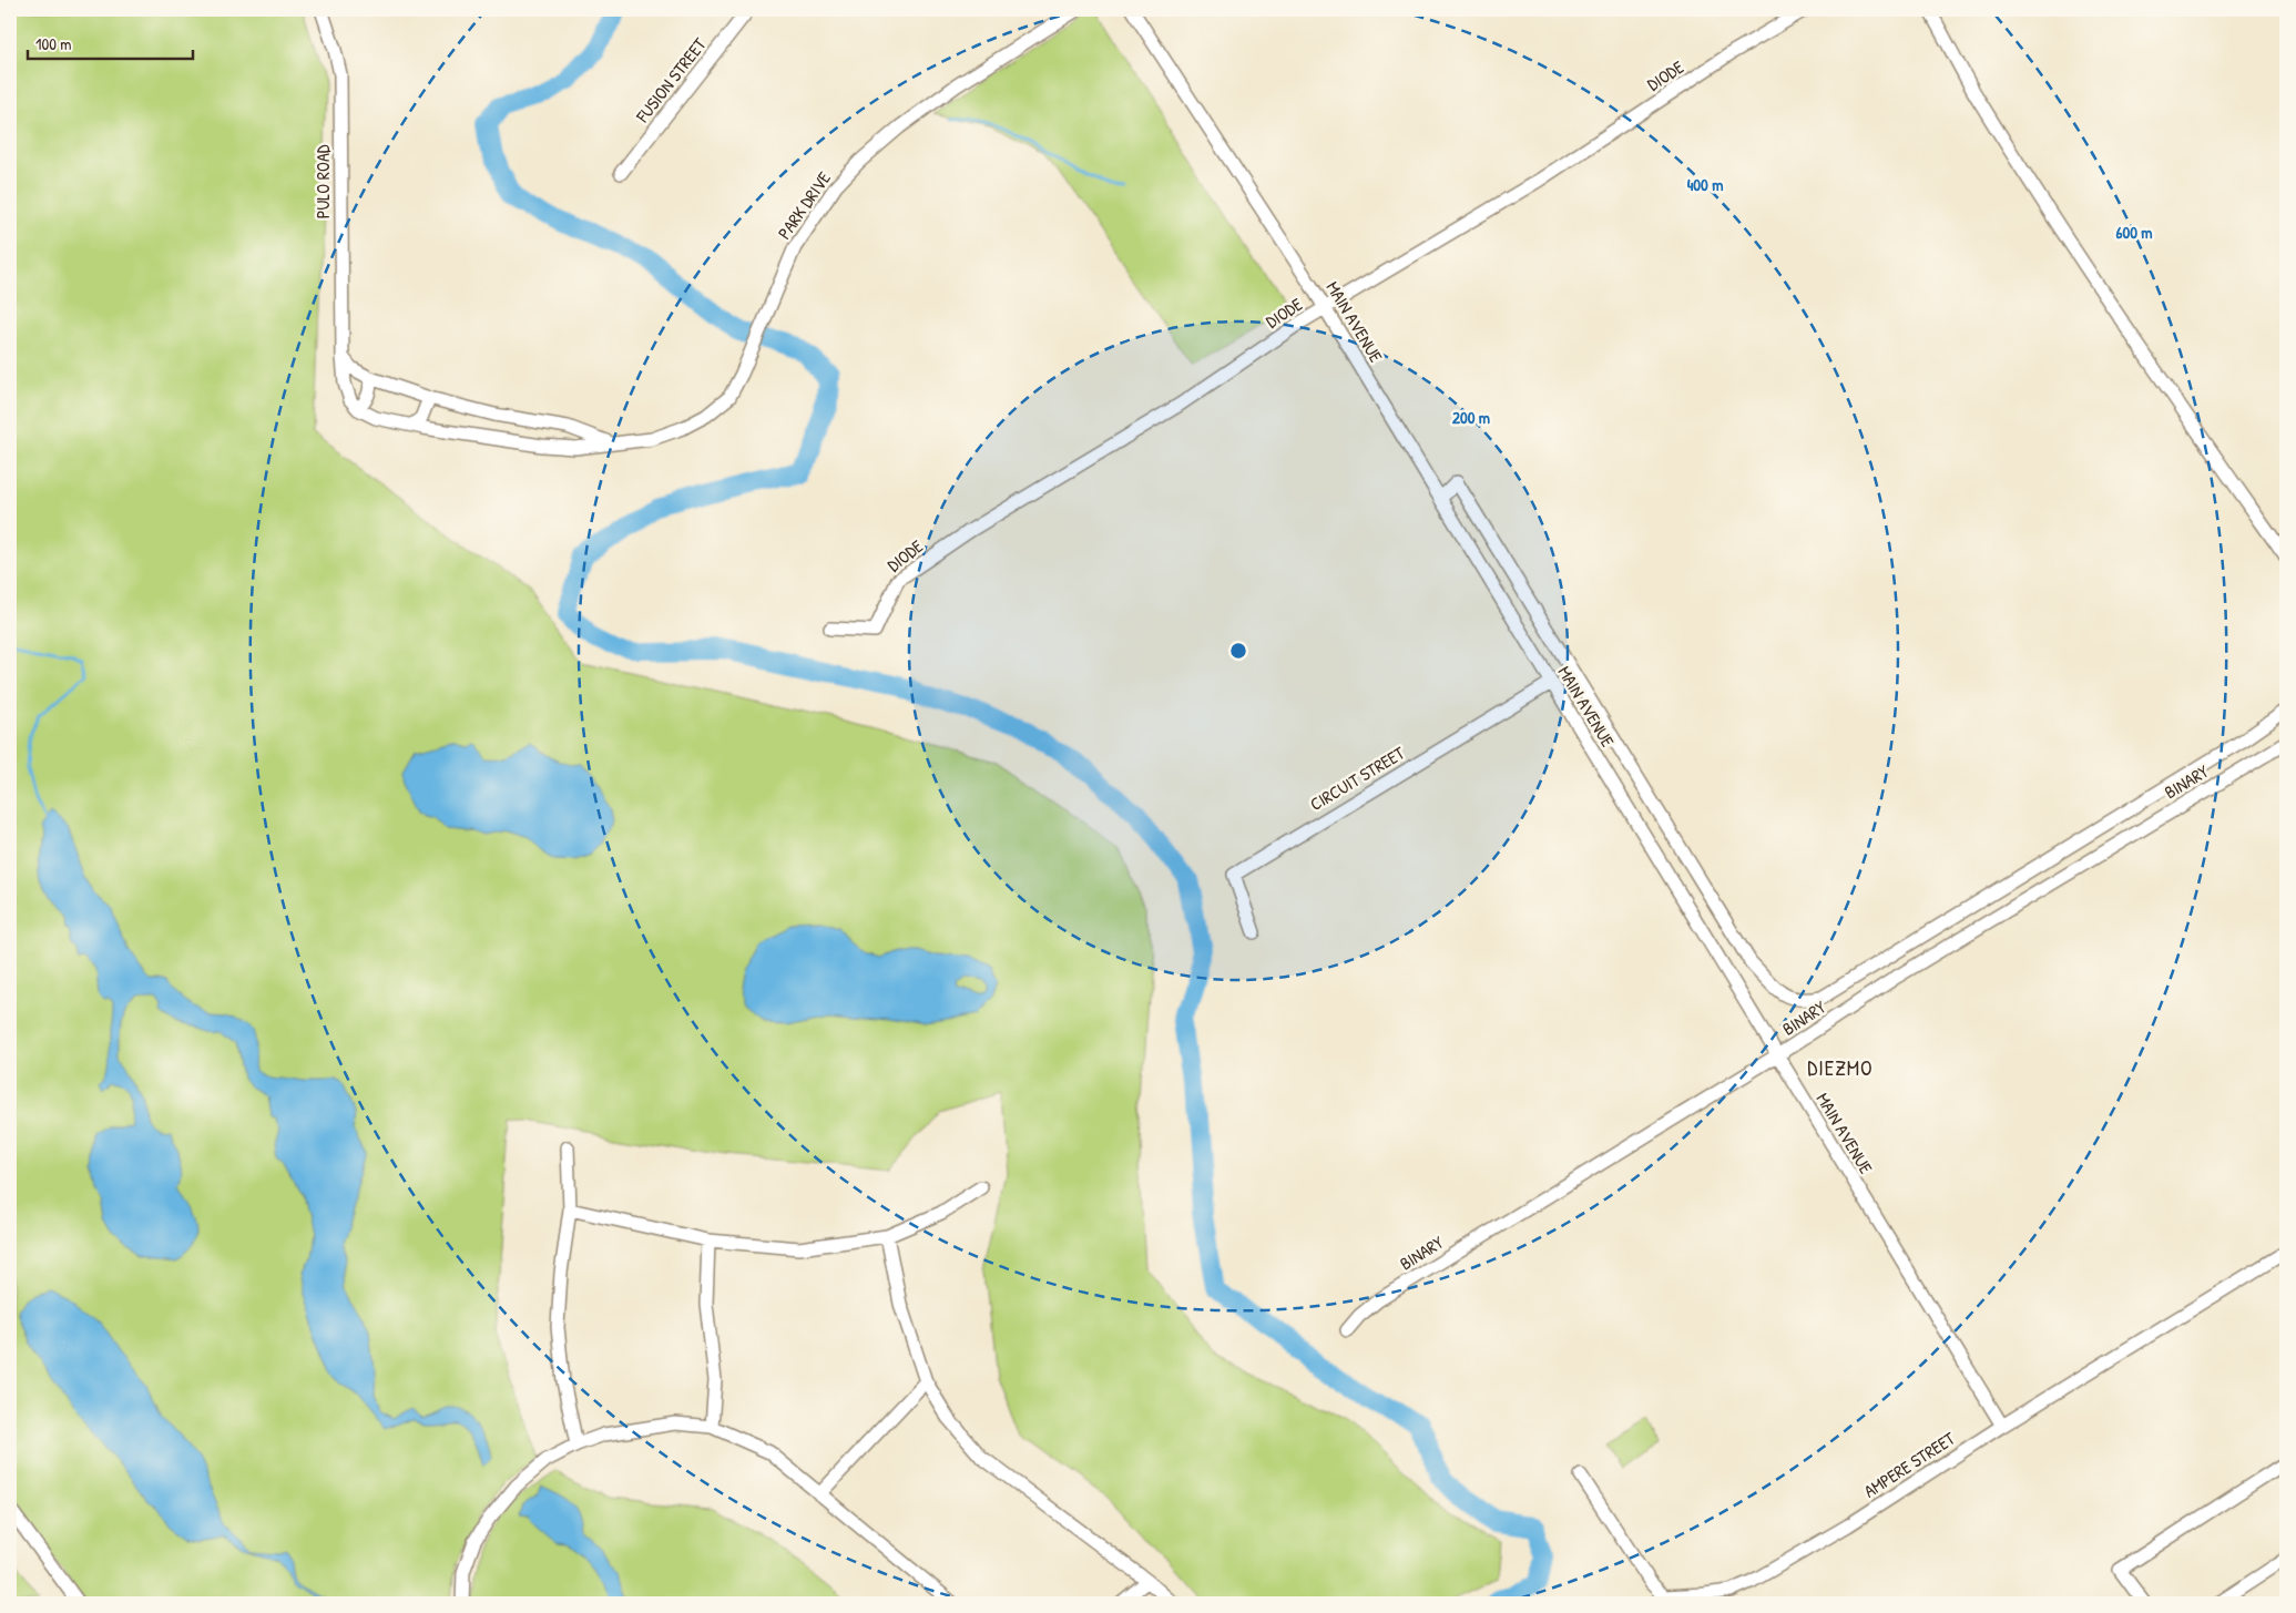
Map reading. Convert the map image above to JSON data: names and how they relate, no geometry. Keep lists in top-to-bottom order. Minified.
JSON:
{"streets":{"street":["DIODE","FUSION STREET","PULO ROAD","PARK DRIVE","MAIN AVENUE","CIRCUIT STREET","BINARY","AMPERE STREET"]},"crossings":[["DIODE","MAIN AVENUE"],["PULO ROAD","PARK DRIVE"],["MAIN AVENUE","CIRCUIT STREET"],["MAIN AVENUE","BINARY"],["MAIN AVENUE","AMPERE STREET"]],"districts":["DIEZMO"],"scale_bar":"100 m","rings":["400 m","600 m","200 m"]}
